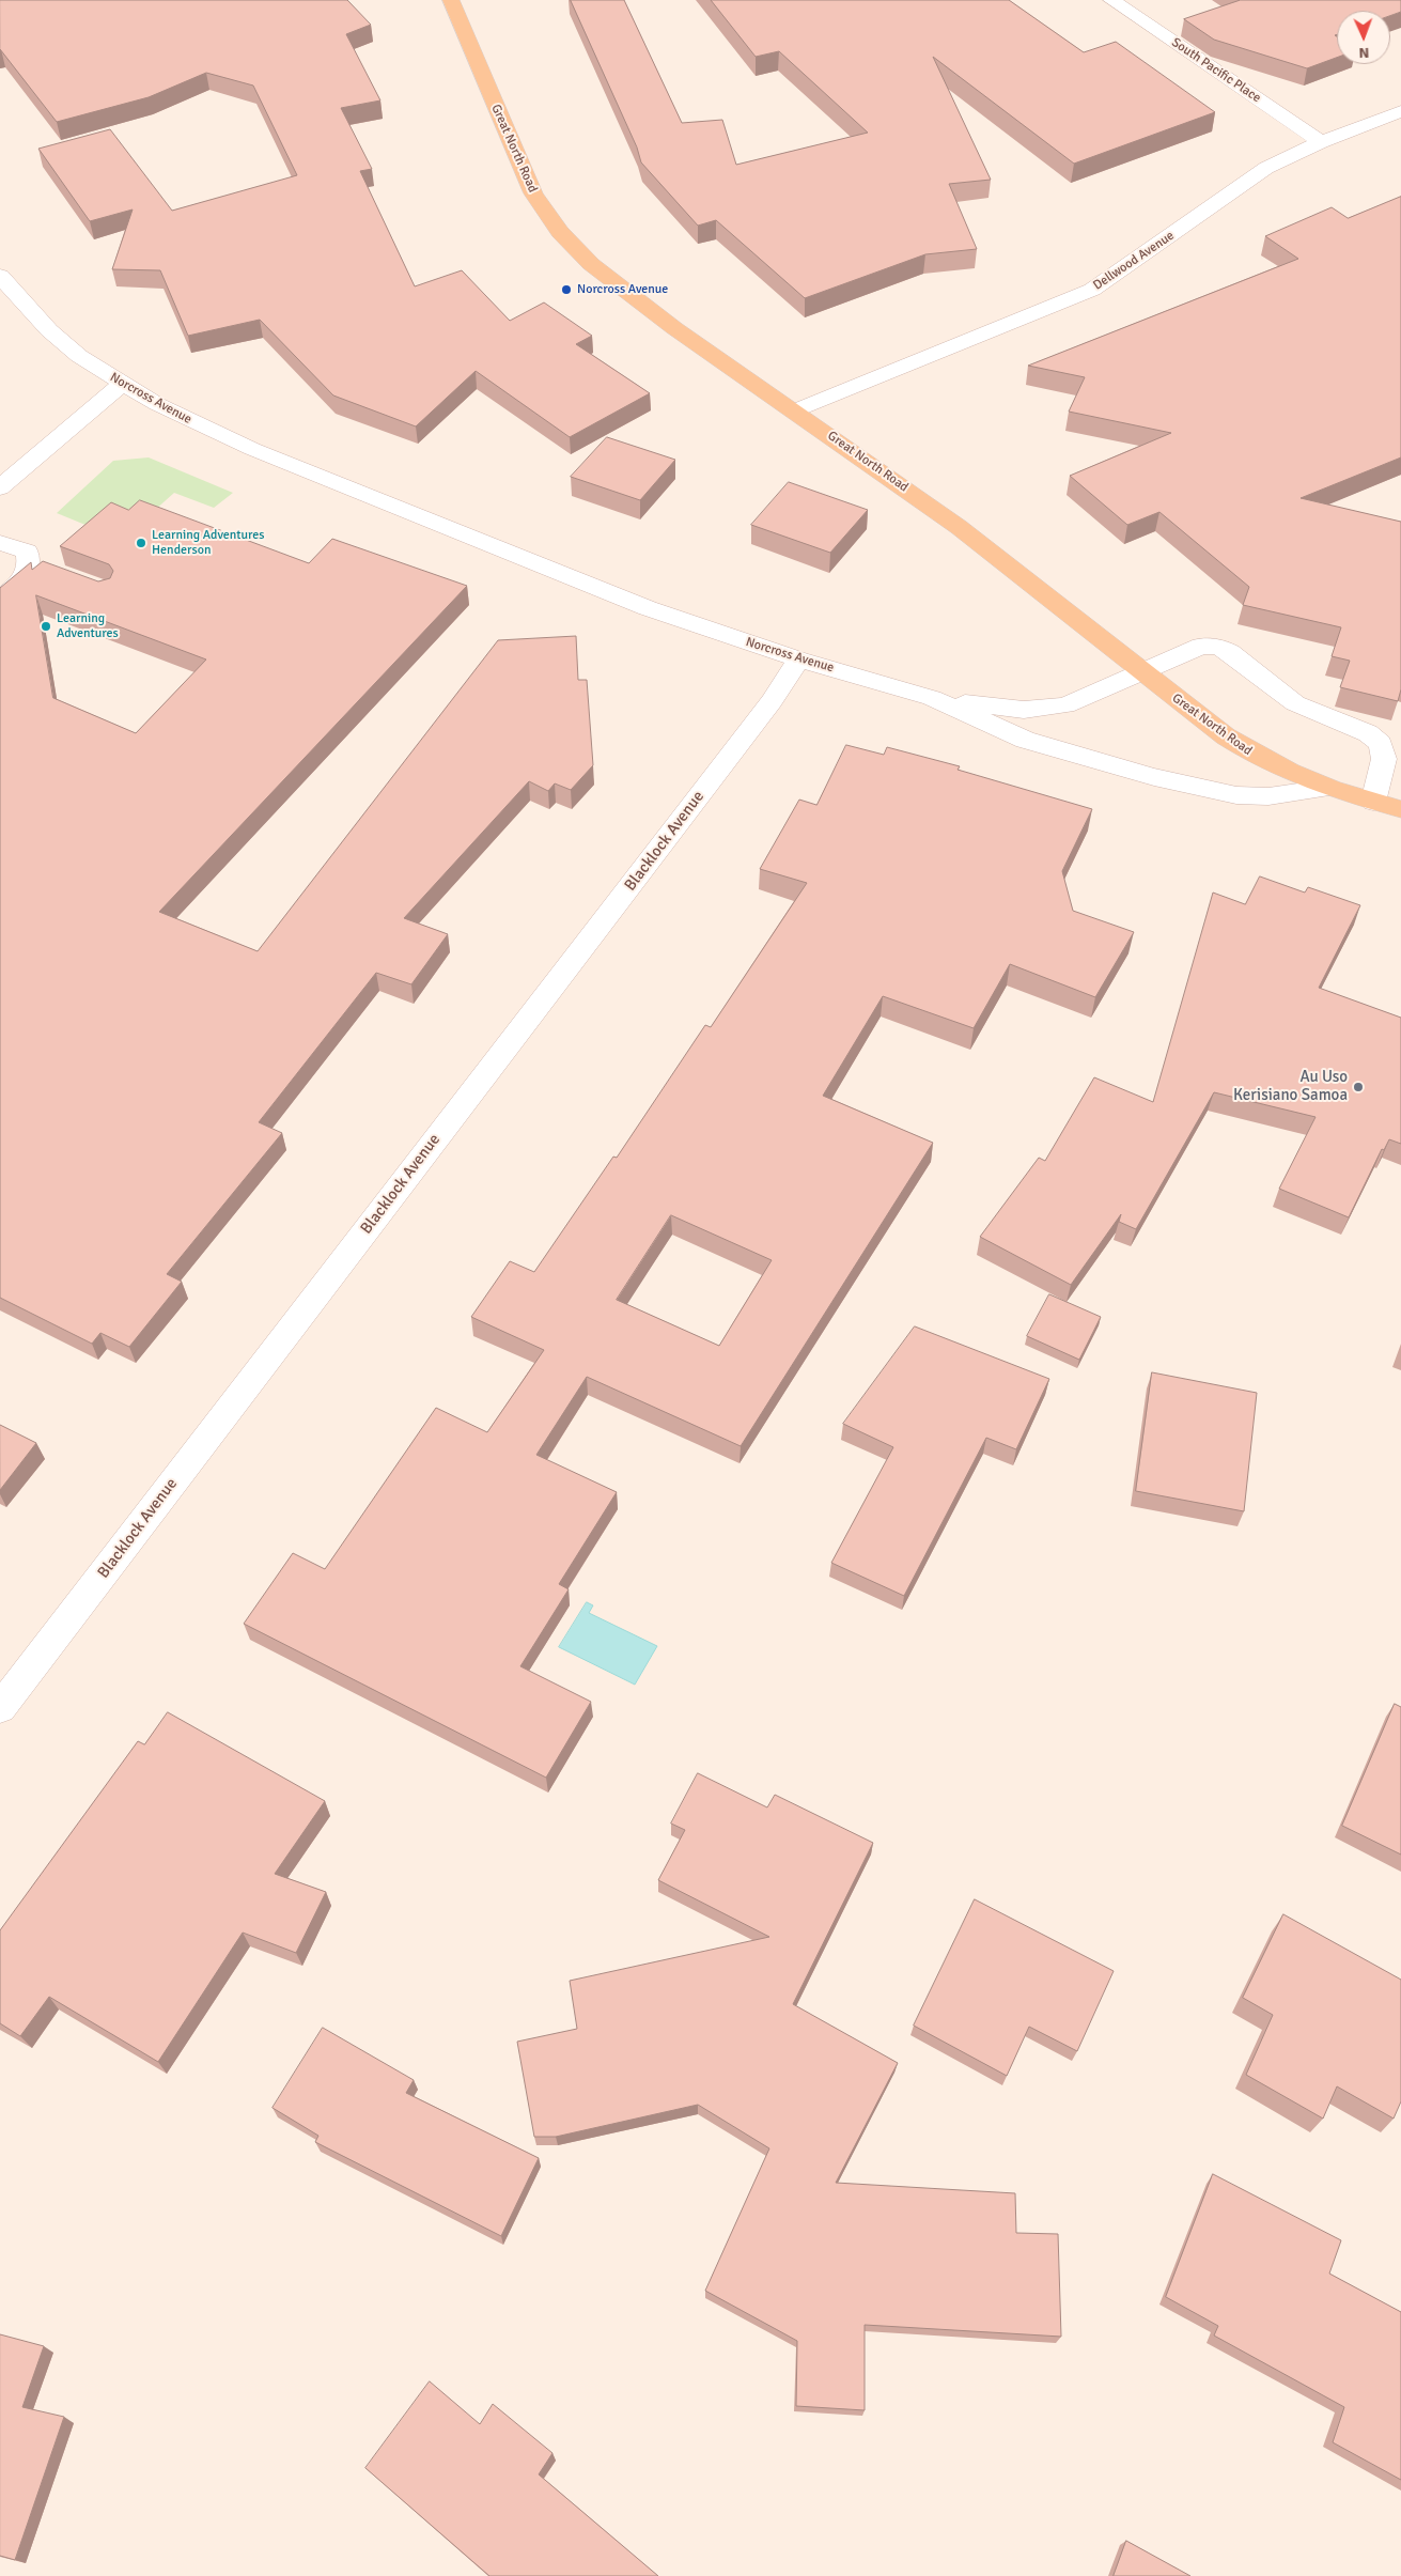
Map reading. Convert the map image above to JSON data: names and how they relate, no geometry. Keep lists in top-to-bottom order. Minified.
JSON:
{"streets":{"main road":["Great North Road"],"street":["South Pacific Place","Dellwood Avenue","Norcross Avenue","Blacklock Avenue"]},"crossings":[["South Pacific Place","Dellwood Avenue"],["Great North Road","Dellwood Avenue"],["Great North Road","Norcross Avenue"],["Norcross Avenue","Blacklock Avenue"]],"places":["Norcross Avenue","Learning Adventures Henderson","Learning Adventures","Au Uso Kerisiano Samoa"],"north":"bottom"}
